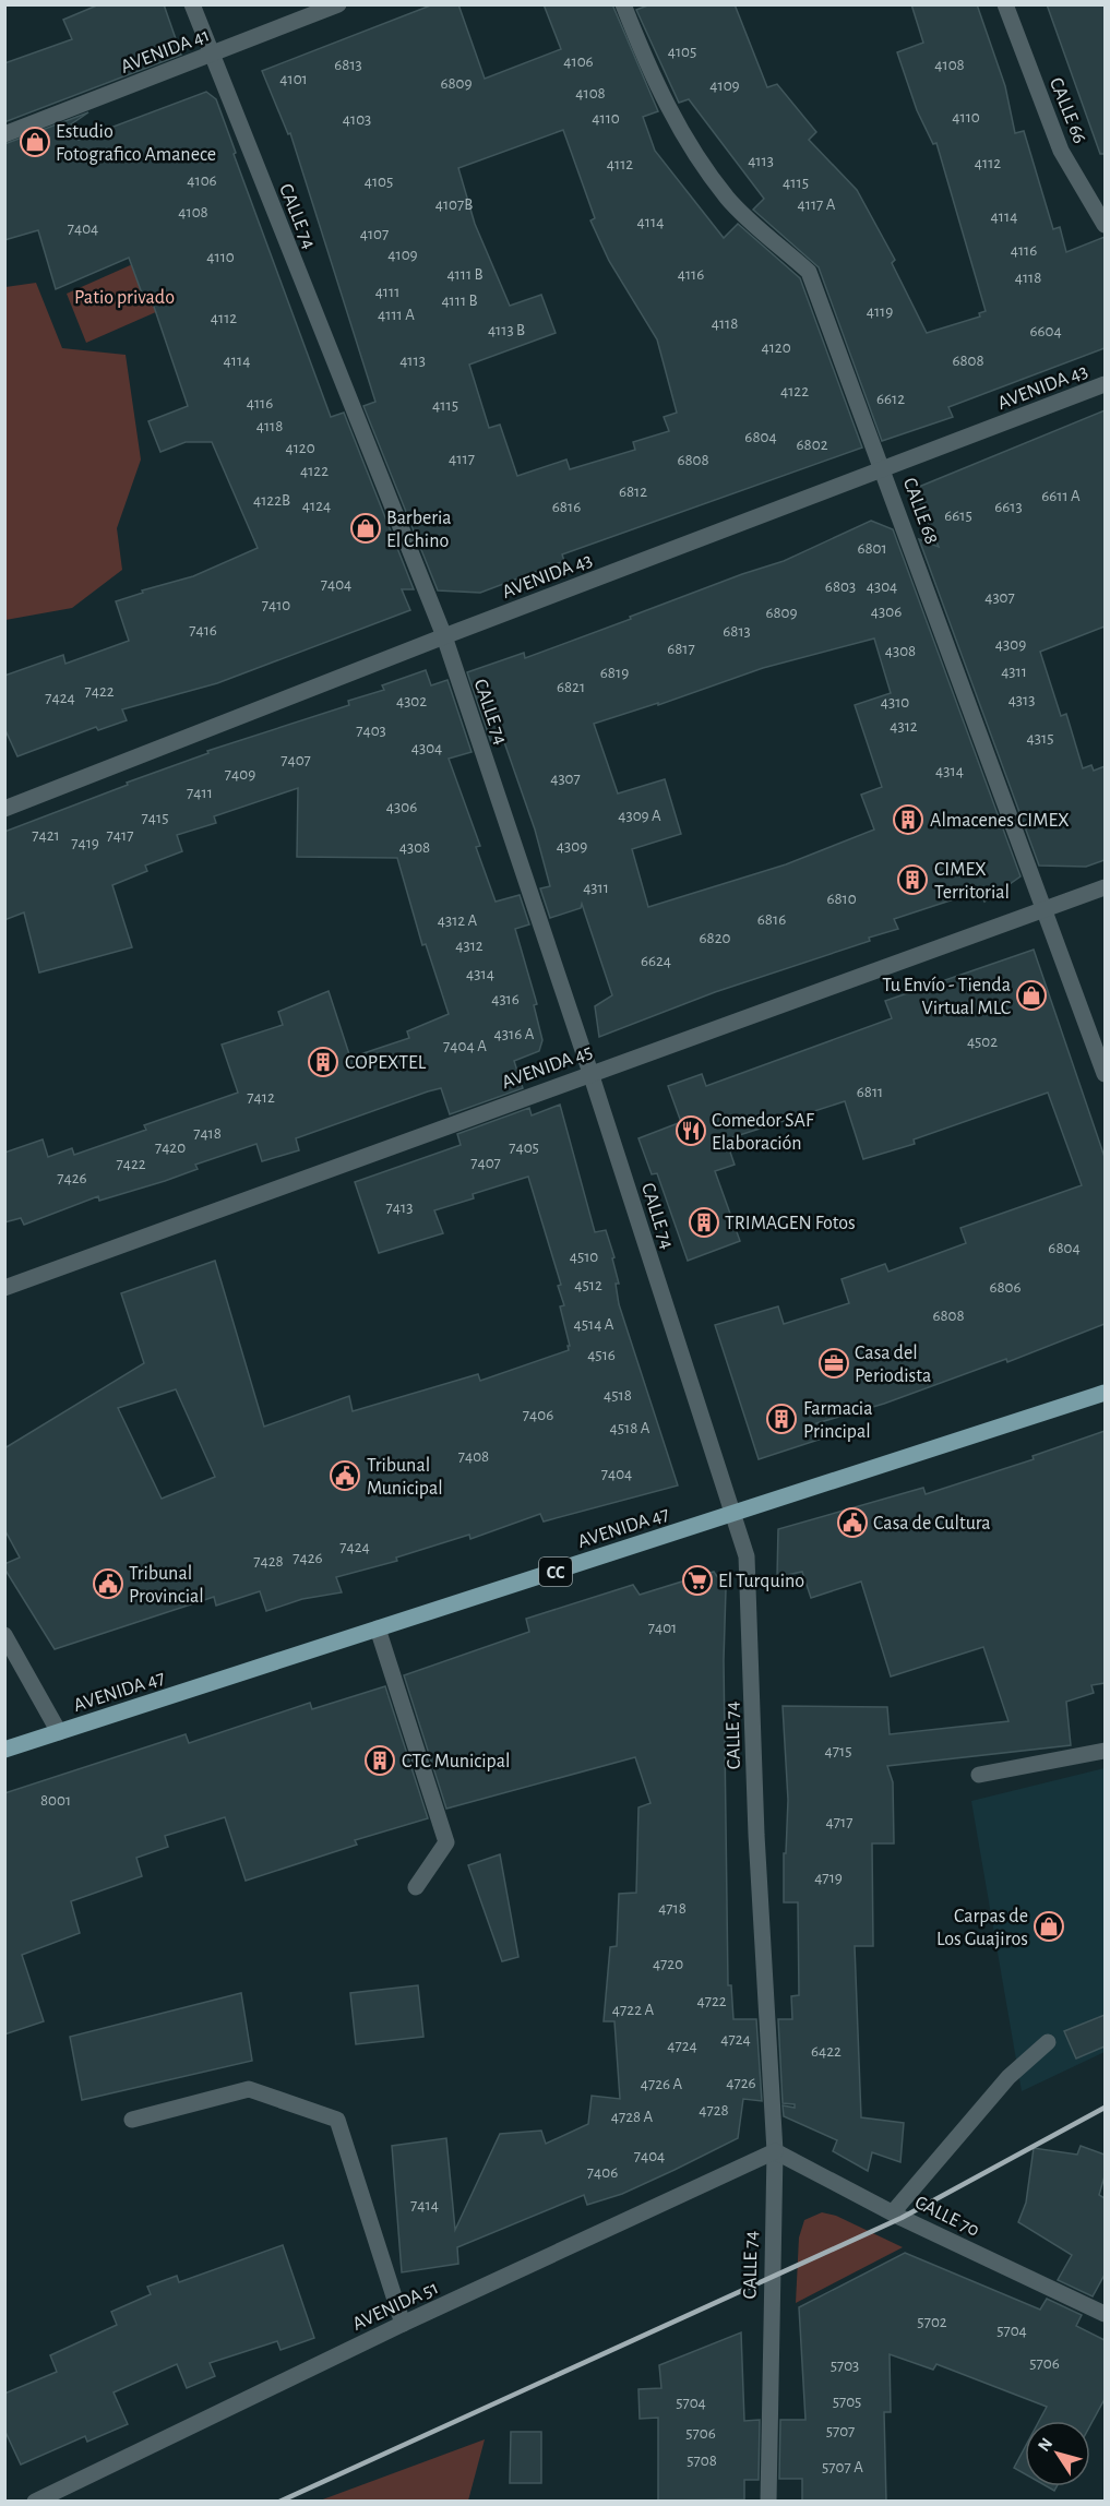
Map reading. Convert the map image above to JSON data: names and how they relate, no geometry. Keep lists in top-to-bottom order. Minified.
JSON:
{"streets":{"main road":["AVENIDA 47","CC"],"street":["AVENIDA 41","CALLE 66","CALLE 74","AVENIDA 43","CALLE 68","AVENIDA 45","CALLE 70","AVENIDA 51"]},"crossings":[["AVENIDA 41","CALLE 74"],["CALLE 74","AVENIDA 43"],["CALLE 74","AVENIDA 45"],["CALLE 74","AVENIDA 47"],["CALLE 74","CALLE 70"],["CALLE 74","AVENIDA 51"],["AVENIDA 43","CALLE 68"],["CALLE 68","AVENIDA 45"],["CALLE 70","AVENIDA 51"]],"parks":["Patio privado"],"places":{"shop":["Estudio Fotografico Amanece","Barberia El Chino","Tu Envío - Tienda Virtual MLC","Carpas de Los Guajiros"],"building":["Almacenes CIMEX","CIMEX Territorial","COPEXTEL","TRIMAGEN Fotos","Farmacia Principal","CTC Municipal"],"restaurant":["Comedor SAF Elaboración"],"office":["Casa del Periodista"],"public building":["Tribunal Municipal","Casa de Cultura","Tribunal Provincial"],"supermarket":["El Turquino"]},"house_numbers":["4105","4106","6813","4108","4101","6809","4109","4108","4110","4110","4103","4113","4112","4112","4106","4105","4115","4107B","4117 A","4108","4114","4114","7404","4107","4116","4109","4110","4111 B","4116","4118","4111","4111 B","4119","4111 A","4112","4118","4113 B","6604","4120","4114","4113","6808","4122","6612","4116","4115","4118","6804","6802","4120","4117","6808","4122","6812","6611 A","4122B","4124","6816","6613","6615","6801","7404","6803","4304","4307","7410","4306","6809","7416","6813","4309","6817","4308","4311","6819","6821","7422","7424","4313","4302","4310","4312","7403","4315","4304","7407","4314","7409","4307","7411","4306","4309 A","7415","7421","7417","7419","4309","4308","4311","6810","6816","4312 A","6820","4312","6624","4314","4316","4316 A","4502","7404 A","6811","7412","7418","7420","7405","7407","7422","7426","7413","6804","4510","4512","6806","6808","4514 A","4516","4518","7406","4518 A","7408","7404","7424","7426","7428","7401","4715","8001","4717","4719","4718","4720","4722","4722 A","4724","4724","6422","4726","4726 A","4728","4728 A","7404","7406","7414","5702","5704","5706","5703","5705","5704","5707","5706","5708","5707 A"],"north":"top left"}
